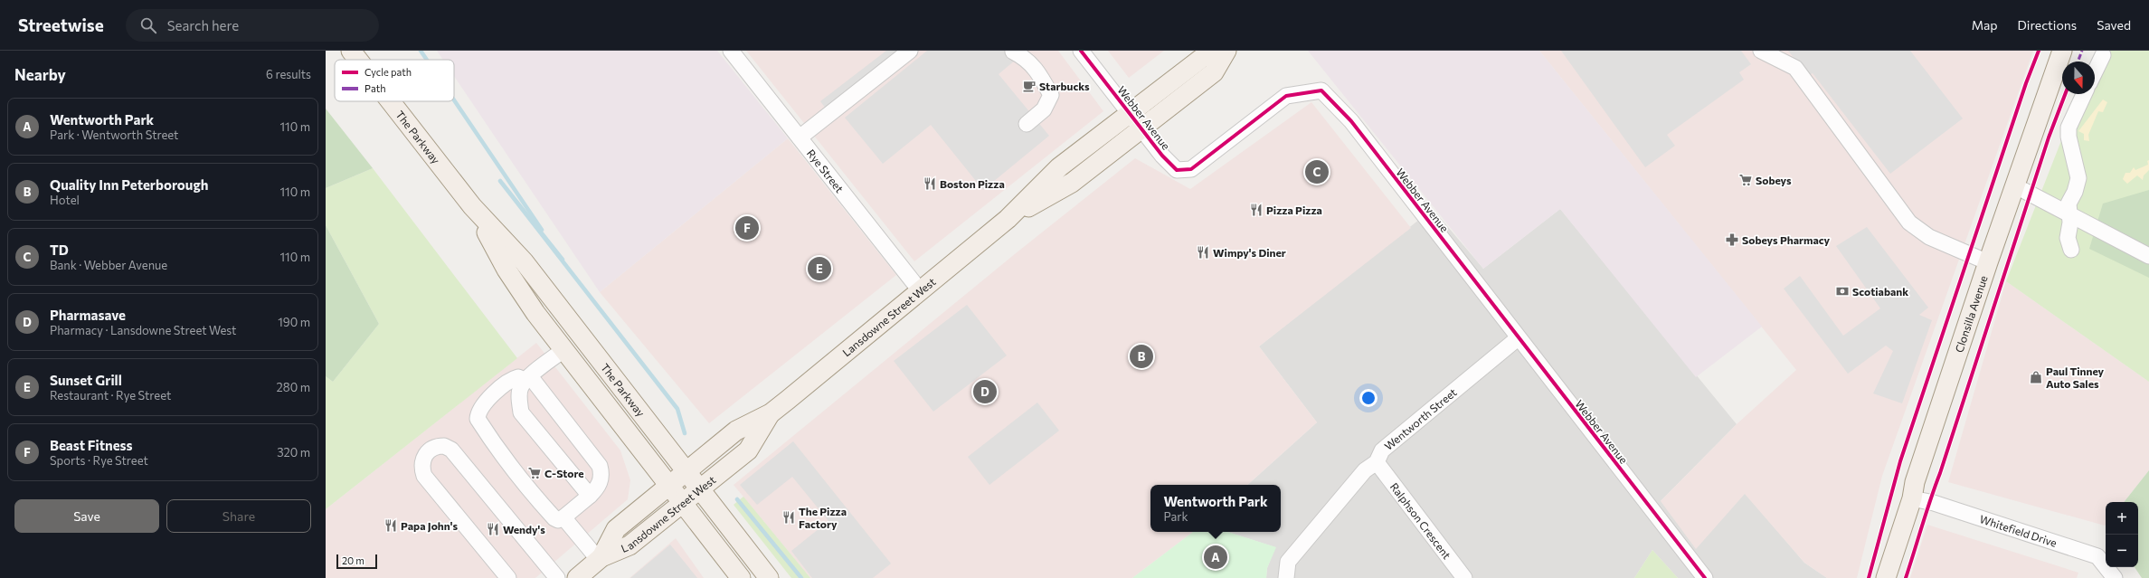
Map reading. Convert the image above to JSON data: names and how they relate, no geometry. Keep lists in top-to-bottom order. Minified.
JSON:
{"streets":{"main road":["The Parkway","Clonsilla Avenue","Lansdowne Street West"],"street":["Webber Avenue","Rye Street","Wentworth Street","Ralphson Crescent","Whitefield Drive"]},"crossings":[["Webber Avenue","Lansdowne Street West"],["Webber Avenue","Wentworth Street"],["The Parkway","Lansdowne Street West"],["Rye Street","Lansdowne Street West"],["Clonsilla Avenue","Whitefield Drive"],["Wentworth Street","Ralphson Crescent"]],"places":{"cafe":["Starbucks"],"supermarket":["Sobeys","C-Store"],"restaurant":["Boston Pizza","Pizza Pizza","Wimpy's Diner","The Pizza Factory","Papa John's","Wendy's"],"pharmacy":["Sobeys Pharmacy"],"bank":["Scotiabank"],"shop":["Paul Tinney Auto Sales"]},"legend":["Cycle path","Path"],"scale_bar":"20 m","north":"bottom","page":{"header":"Streetwise","search":"Search here","nav":["Map","Directions","Saved"],"heading":["Nearby","6 results"],"list":[{"mark":"A","name":"Wentworth Park","note":"Park · Wentworth Street","value":"110 m"},{"mark":"B","name":"Quality Inn Peterborough","note":"Hotel","value":"110 m"},{"mark":"C","name":"TD","note":"Bank · Webber Avenue","value":"110 m"},{"mark":"D","name":"Pharmasave","note":"Pharmacy · Lansdowne Street West","value":"190 m"},{"mark":"E","name":"Sunset Grill","note":"Restaurant · Rye Street","value":"280 m"},{"mark":"F","name":"Beast Fitness","note":"Sports · Rye Street","value":"320 m"}],"pins":["C","F","E","B","D","A"],"popup":["Wentworth Park","Park"],"buttons":["Save","Share"],"map_buttons":["+","−"],"scale":"20 m"}}
